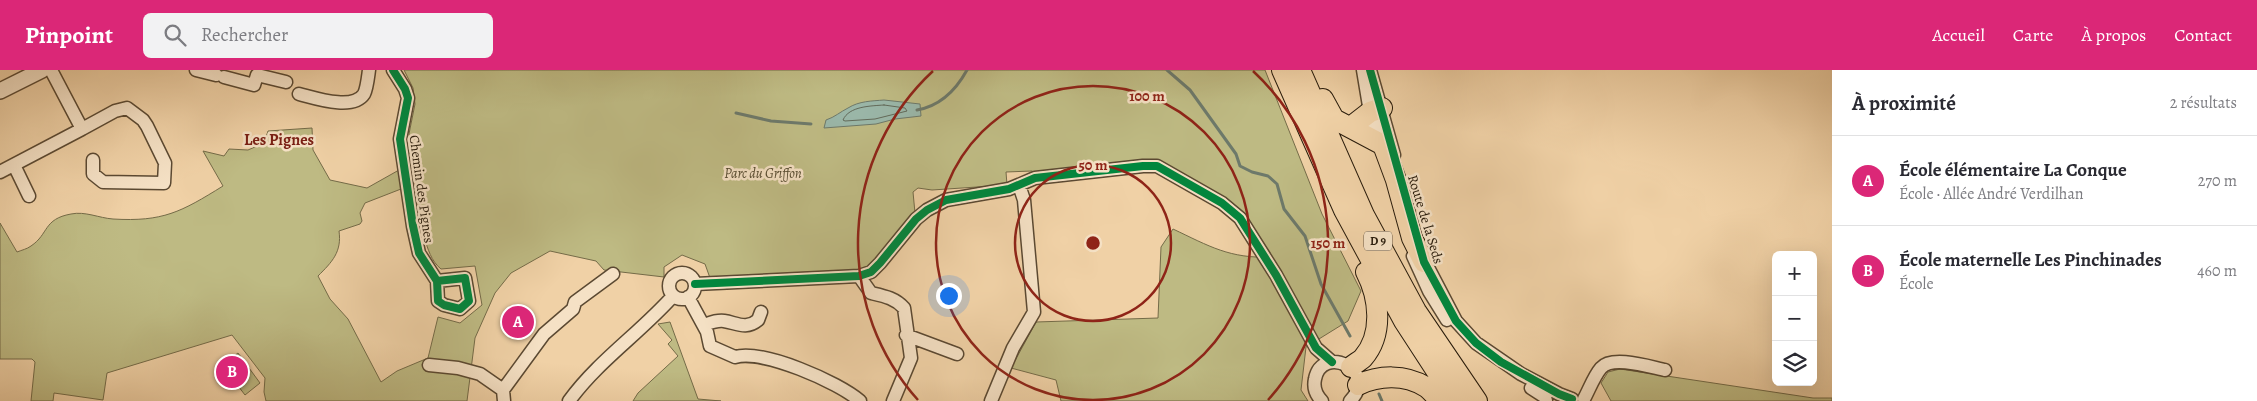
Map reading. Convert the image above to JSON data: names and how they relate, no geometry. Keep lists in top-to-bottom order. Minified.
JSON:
{"streets":{"highway":["D 9"],"street":["Chemin des Pignes","Route de la Seds"]},"districts":["Les Pignes"],"parks":["Parc du Griffon"],"page":{"header":"Pinpoint","search":"Rechercher","nav":["Accueil","Carte","À propos","Contact"],"heading":["À proximité","2 résultats"],"list":[{"mark":"A","name":"École élémentaire La Conque","note":"École · Allée André Verdilhan","value":"270 m"},{"mark":"B","name":"École maternelle Les Pinchinades","note":"École","value":"460 m"}],"map_buttons":["+","−"],"pins":["A","B"]},"rings":["100 m","50 m","150 m"]}
